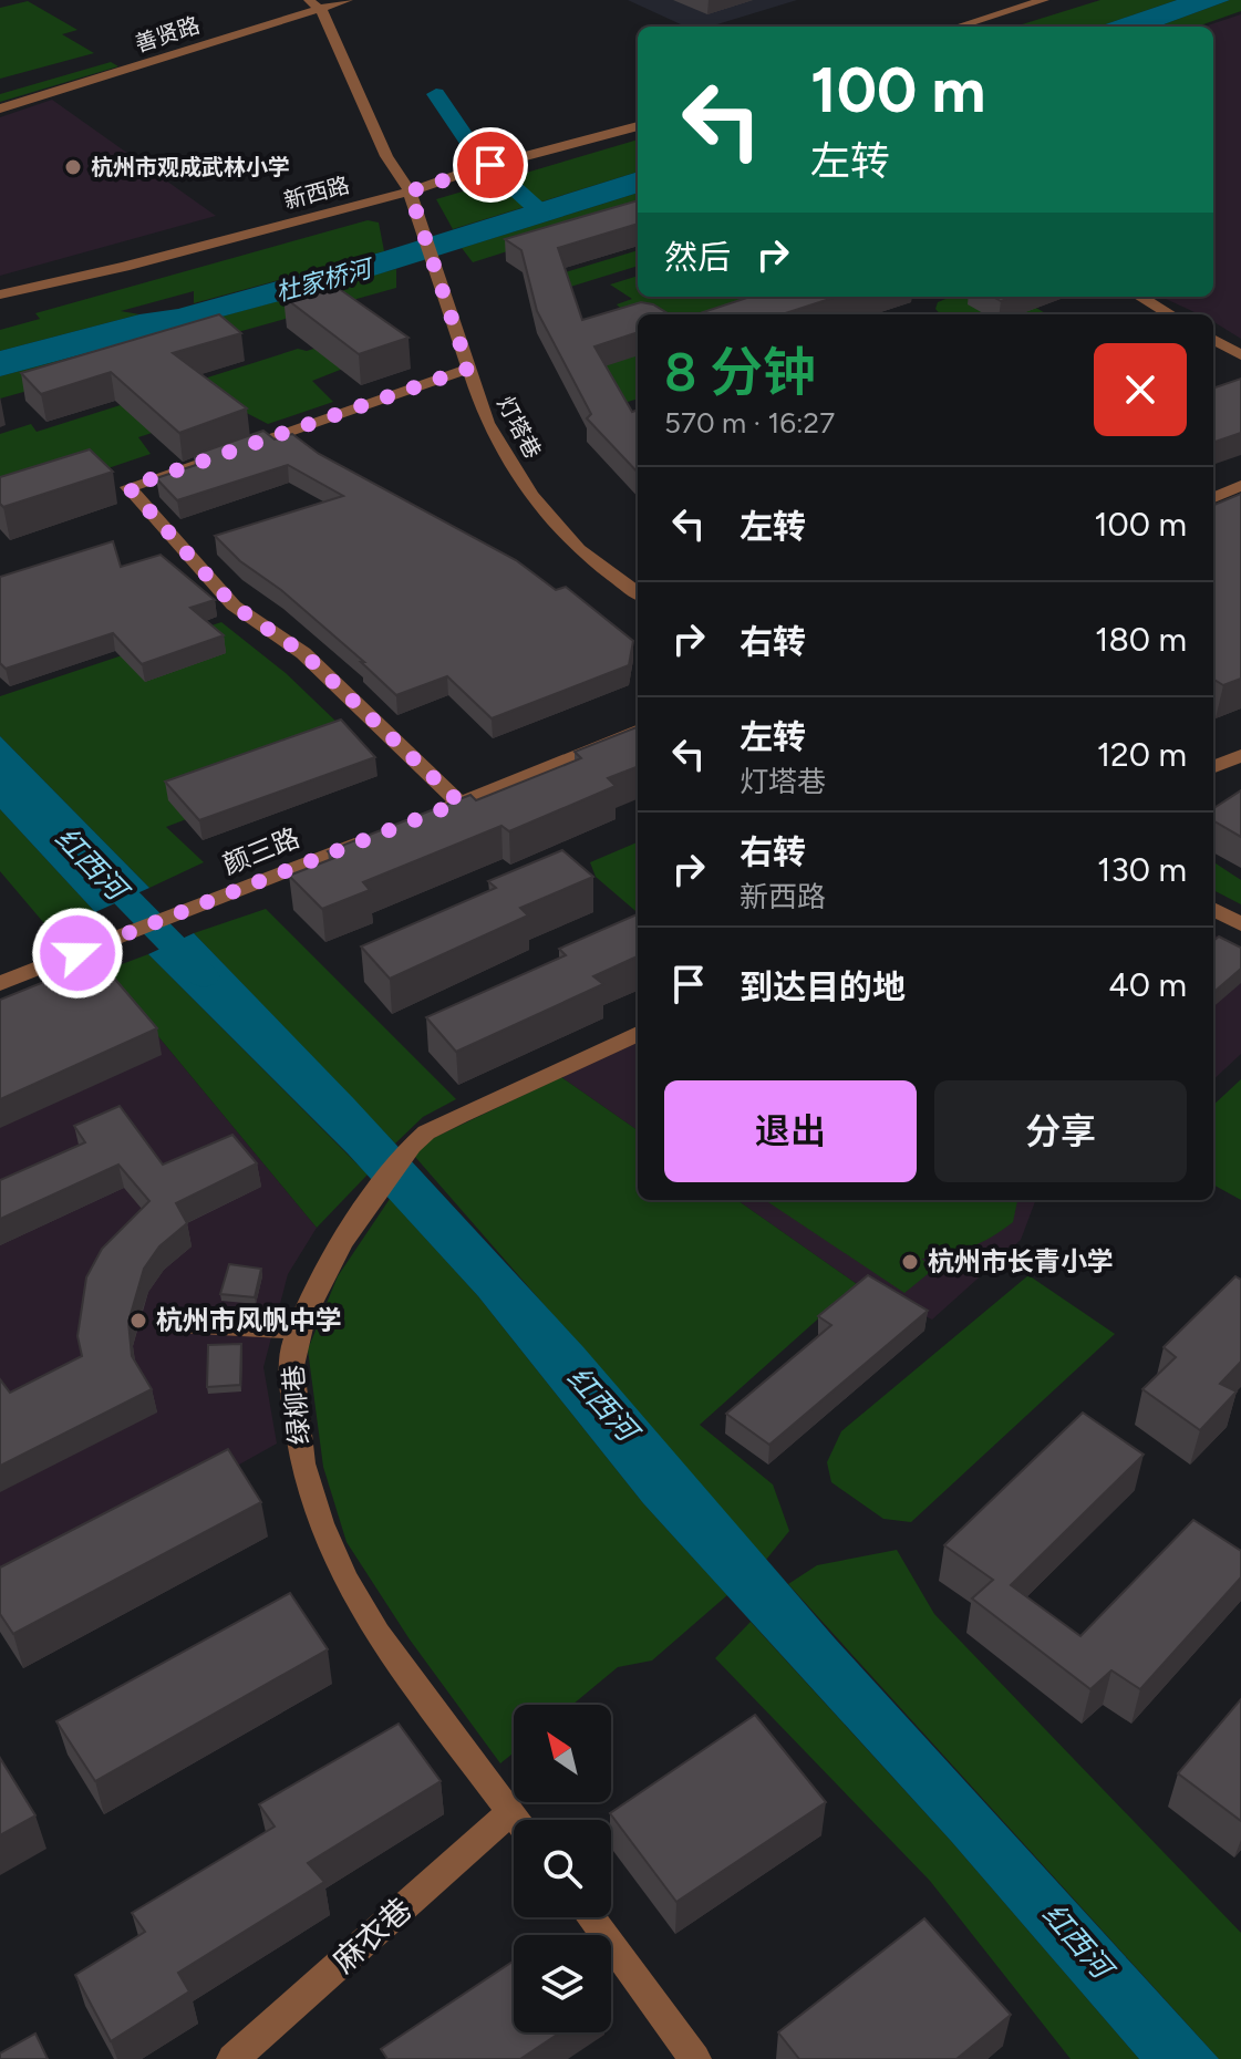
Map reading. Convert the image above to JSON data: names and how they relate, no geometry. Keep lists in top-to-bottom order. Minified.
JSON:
{"streets":{"street":["善贤路","新西路","灯塔巷","颜三路","绿柳巷","麻衣巷"]},"crossings":[["善贤路","灯塔巷"],["新西路","灯塔巷"]],"water":["杜家桥河","红西河"],"places":["杭州市观成武林小学","杭州市长青小学","杭州市风帆中学"],"north":"top left","page":{"turn":["100 m","左转"],"then":"然后","heading":["8 分钟","570 m · 16:27"],"list":[{"name":"左转","value":"100 m"},{"name":"右转","value":"180 m"},{"name":"左转","note":"灯塔巷","value":"120 m"},{"name":"右转","note":"新西路","value":"130 m"},{"name":"到达目的地","value":"40 m"}],"buttons":["退出","分享"]}}
